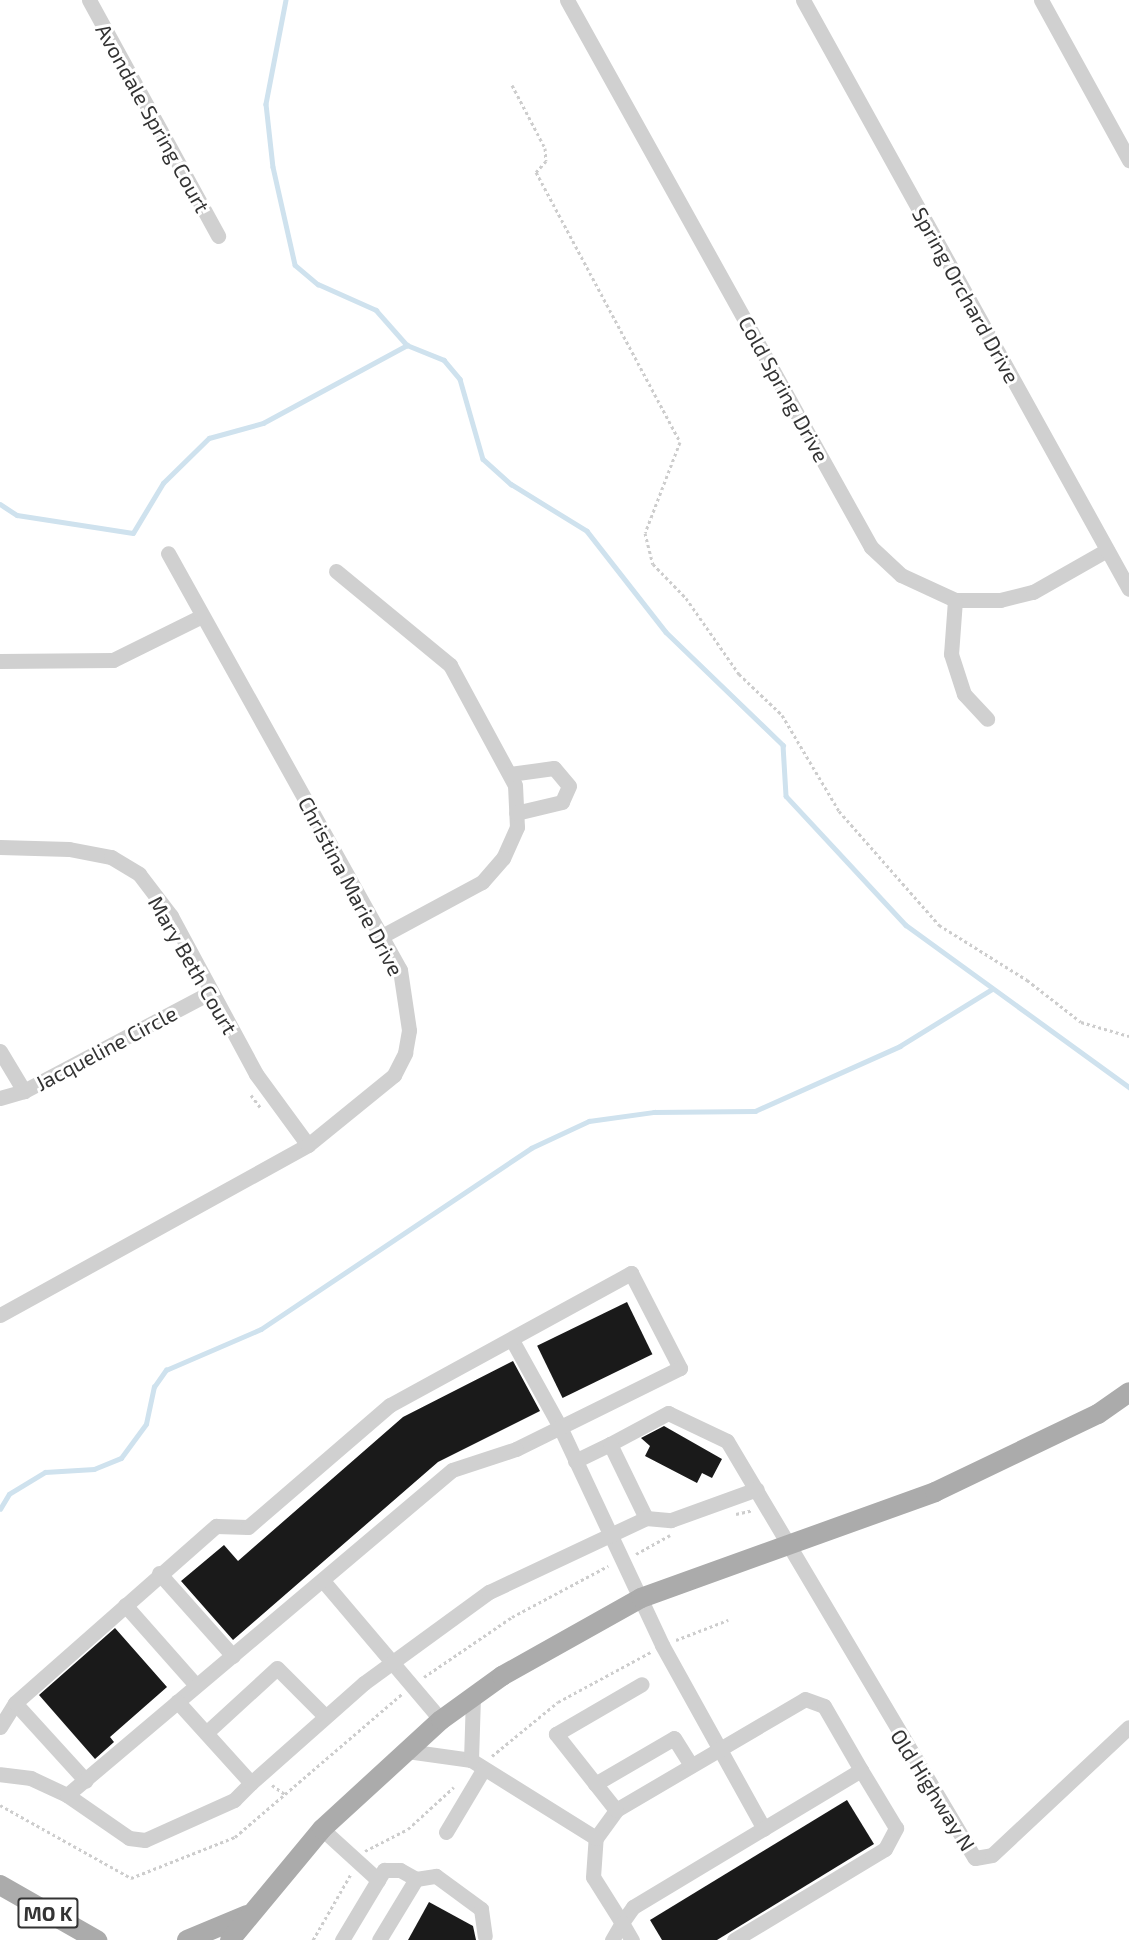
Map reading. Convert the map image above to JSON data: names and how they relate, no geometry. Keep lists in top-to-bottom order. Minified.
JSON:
{"streets":{"main road":["MO K"],"street":["Avondale Spring Court","Spring Orchard Drive","Cold Spring Drive","Christina Marie Drive","Mary Beth Court","Jacqueline Circle","Old Highway N"]},"crossings":[["Spring Orchard Drive","Cold Spring Drive"],["Christina Marie Drive","Mary Beth Court"],["Mary Beth Court","Jacqueline Circle"]]}
